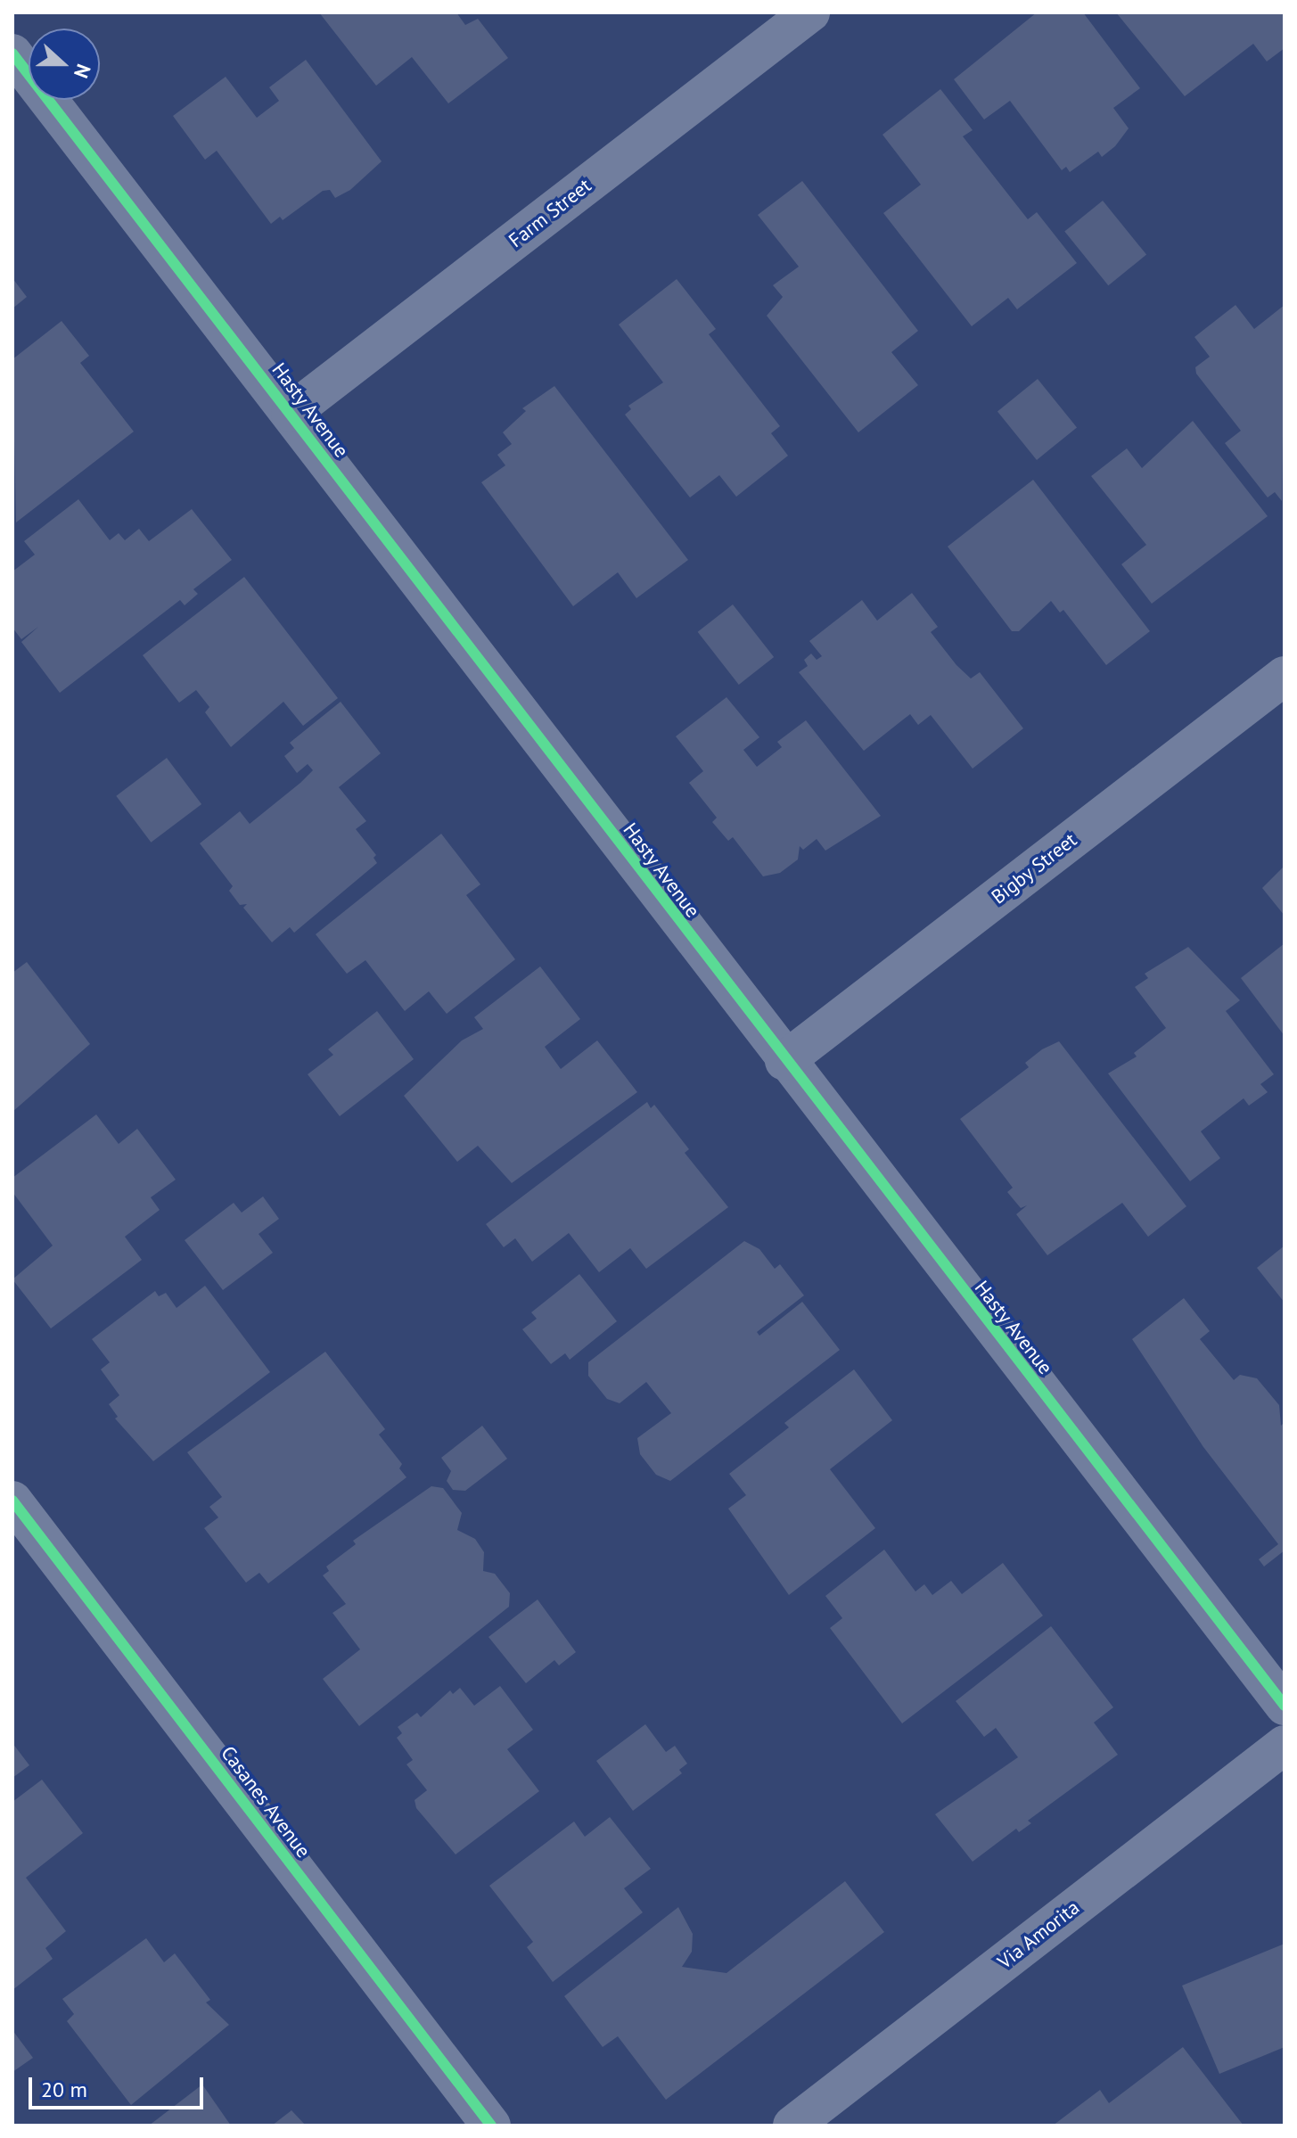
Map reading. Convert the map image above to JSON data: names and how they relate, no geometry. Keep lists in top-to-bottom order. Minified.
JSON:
{"streets":{"street":["Farm Street","Hasty Avenue","Bigby Street","Casanes Avenue","Via Amorita"]},"crossings":[["Farm Street","Hasty Avenue"],["Hasty Avenue","Bigby Street"]],"scale_bar":"20 m","north":"right"}
